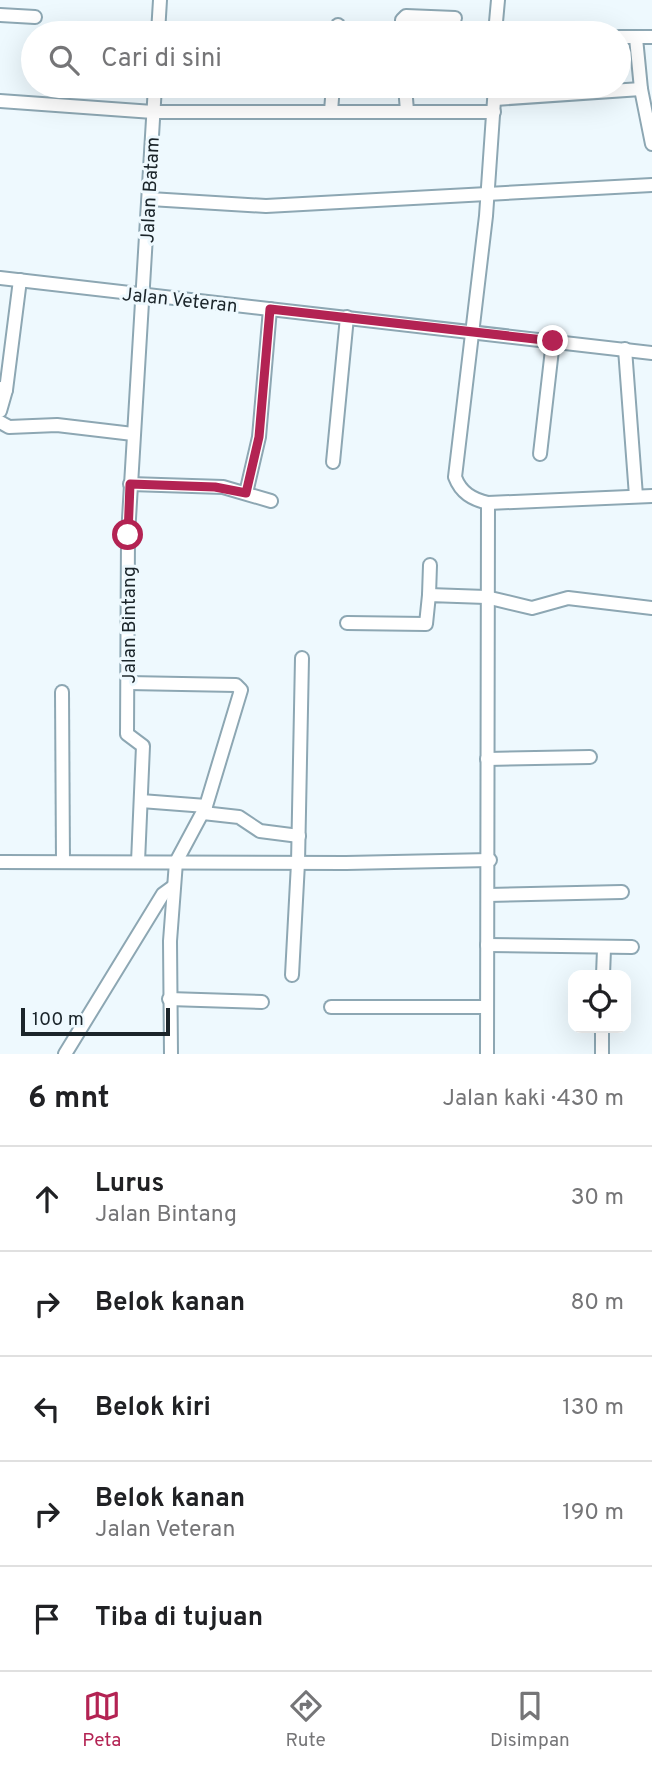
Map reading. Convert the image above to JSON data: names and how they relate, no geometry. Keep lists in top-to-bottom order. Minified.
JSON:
{"streets":{"street":["Jalan Batam","Jalan Veteran","Jalan Bintang"]},"crossings":[["Jalan Batam","Jalan Veteran"],["Jalan Batam","Jalan Bintang"],["Jalan Veteran","Jalan Bintang"]],"scale_bar":"100 m","page":{"search":"Cari di sini","scale":"100 m","heading":["6 mnt","Jalan kaki · 430 m"],"list":[["Lurus","Jalan Bintang","30 m"],["Belok kanan","80 m"],["Belok kiri","130 m"],["Belok kanan","Jalan Veteran","190 m"],"Tiba di tujuan"],"nav":["Peta","Rute","Disimpan"]}}
